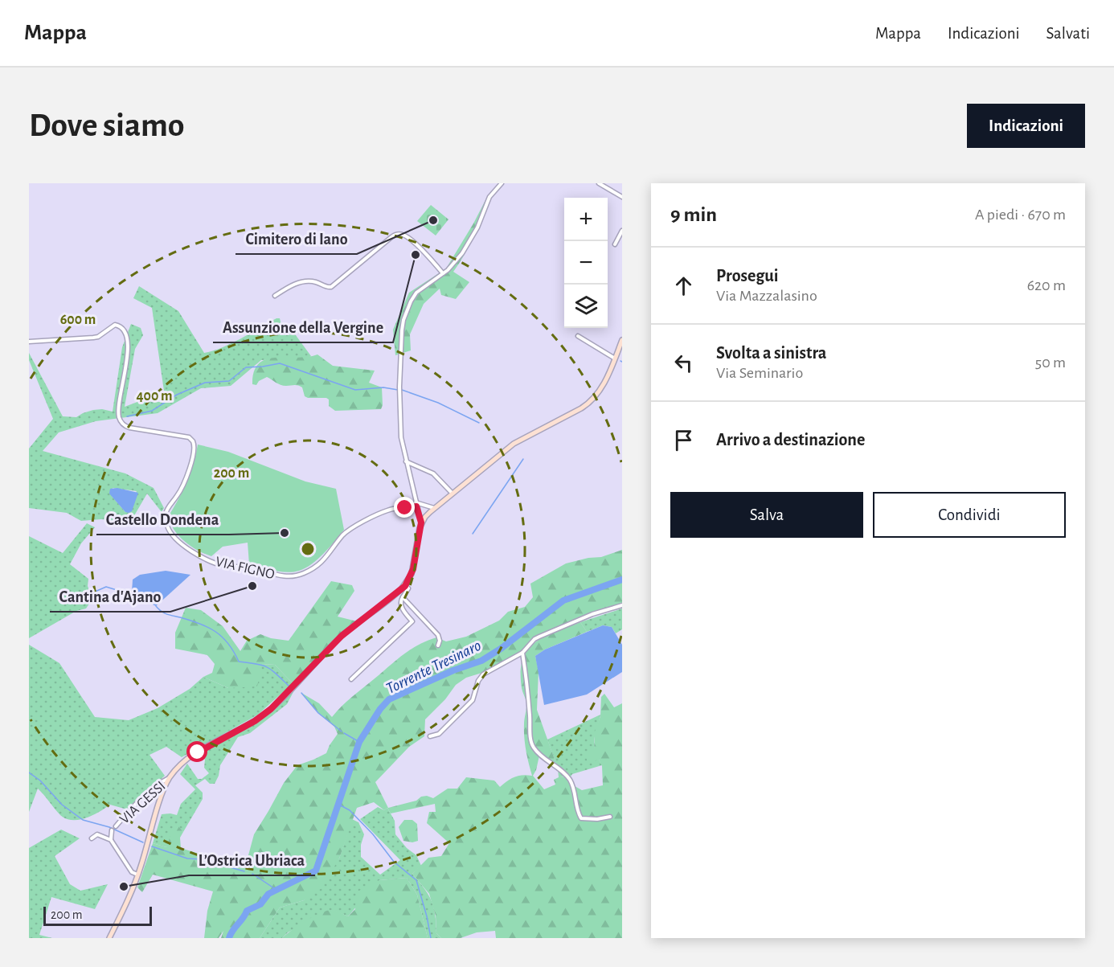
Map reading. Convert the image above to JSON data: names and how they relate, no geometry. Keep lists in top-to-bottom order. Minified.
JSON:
{"streets":{"street":["VIA FIGNO","VIA GESSI"]},"water":["Torrente Tresinaro"],"places":["Cimitero di Iano","Assunzione della Vergine","Castello Dondena","Cantina d'Ajano","L’Ostrica Ubriaca"],"scale_bar":"200 m","page":{"header":"Mappa","nav":["Mappa","Indicazioni","Salvati"],"buttons":["Indicazioni",["Salva","Condividi"]],"title":"Dove siamo","heading":["9 min","A piedi · 670 m"],"map_buttons":["+","−"],"list":[["Prosegui","Via Mazzalasino","620 m"],["Svolta a sinistra","Via Seminario","50 m"],"Arrivo a destinazione"],"scale":"200 m"},"rings":["600 m","400 m","200 m"]}
